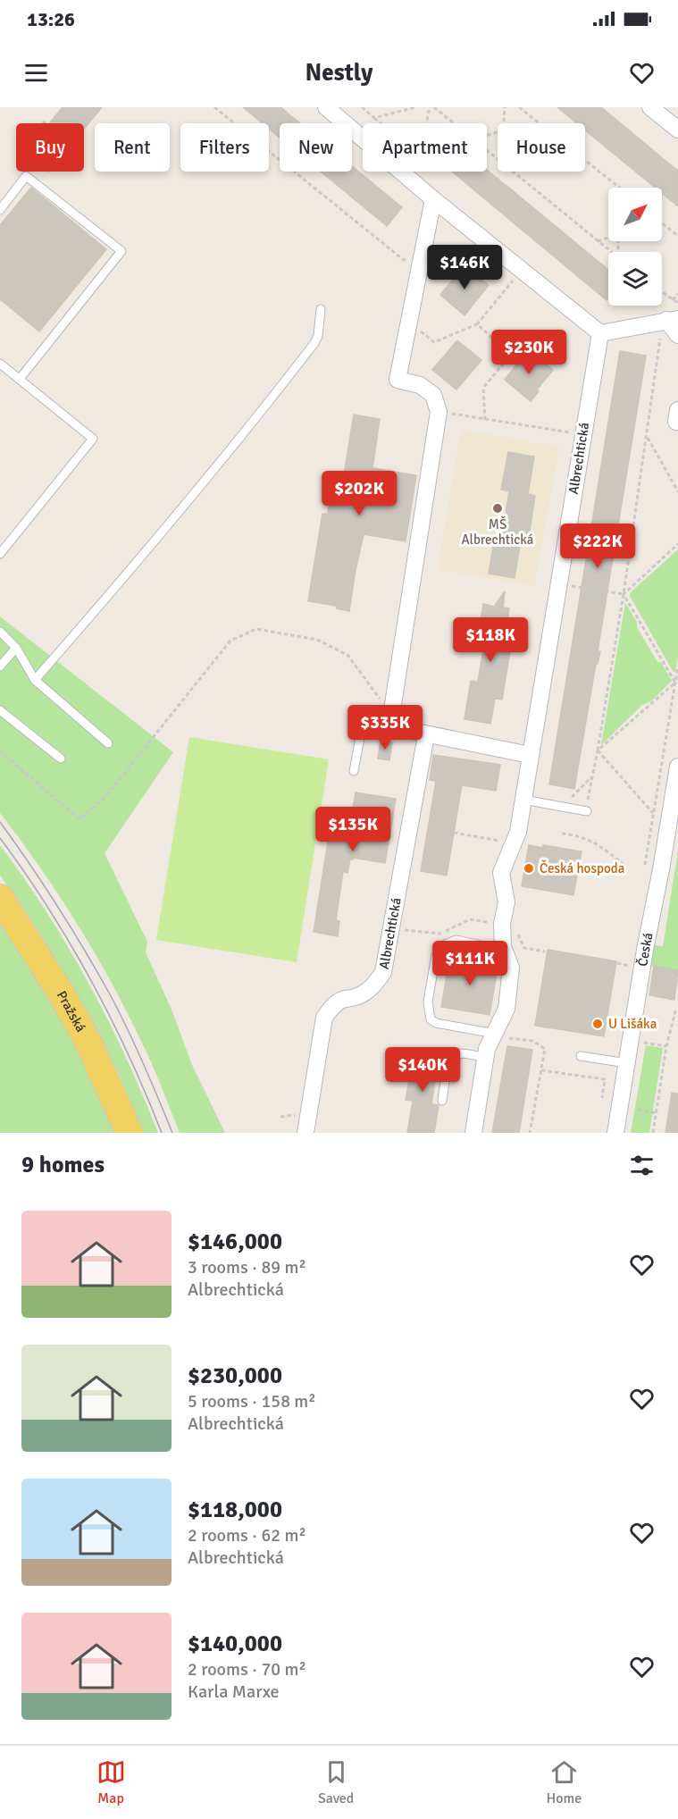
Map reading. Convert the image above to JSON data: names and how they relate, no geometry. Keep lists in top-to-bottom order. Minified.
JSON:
{"streets":{"main road":["Pražská"],"street":["Albrechtická","Česká"]},"places":["MŠ Albrechtická","Česká hospoda","U Lišáka"],"north":"top right","page":{"status":"13:26","header":"Nestly","chip":["Buy","Rent","Filters","New","Apartment","House"],"price":["$146K","$230K","$202K","$222K","$118K","$335K","$135K","$111K","$140K"],"heading":"9 homes","list":[{"name":"$146,000","note":"3 rooms · 89 m² · Albrechtická"},{"name":"$230,000","note":"5 rooms · 158 m² · Albrechtická"},{"name":"$118,000","note":"2 rooms · 62 m² · Albrechtická"},{"name":"$140,000","note":"2 rooms · 70 m² · Karla Marxe"}],"tabs":["Map","Saved","Home"]}}
